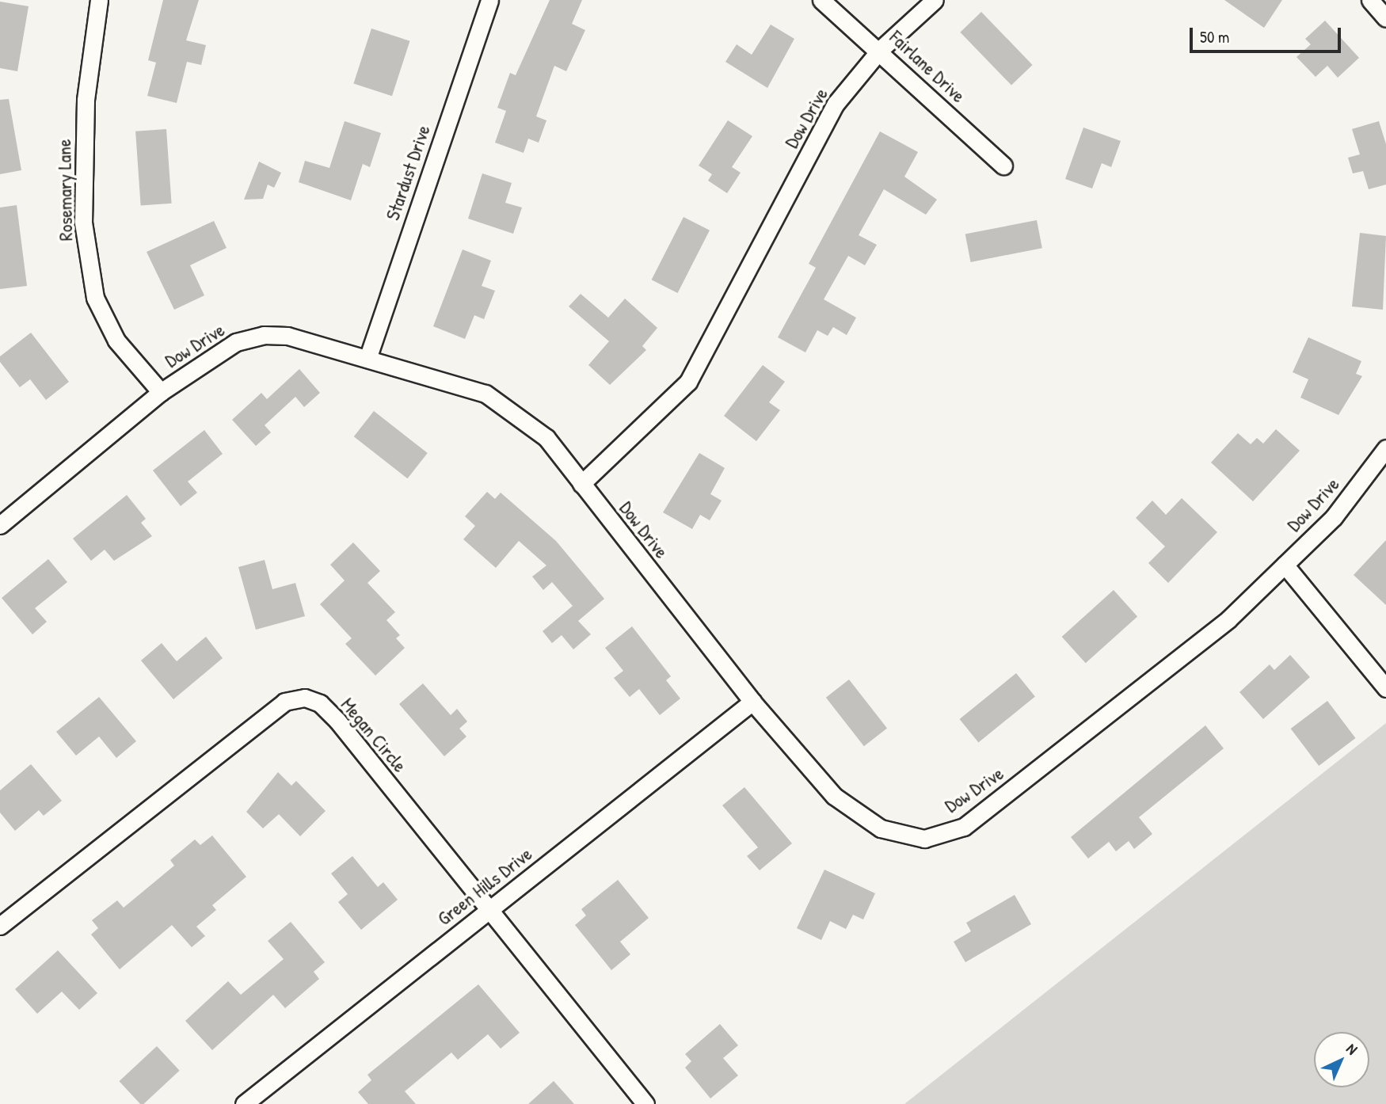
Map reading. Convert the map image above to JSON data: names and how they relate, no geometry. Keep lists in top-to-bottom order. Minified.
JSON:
{"streets":{"street":["Fairlane Drive","Dow Drive","Stardust Drive","Rosemary Lane","Megan Circle","Green Hills Drive"]},"crossings":[["Fairlane Drive","Dow Drive"],["Dow Drive","Stardust Drive"],["Dow Drive","Rosemary Lane"],["Dow Drive","Green Hills Drive"],["Megan Circle","Green Hills Drive"]],"scale_bar":"50 m","north":"top right"}
